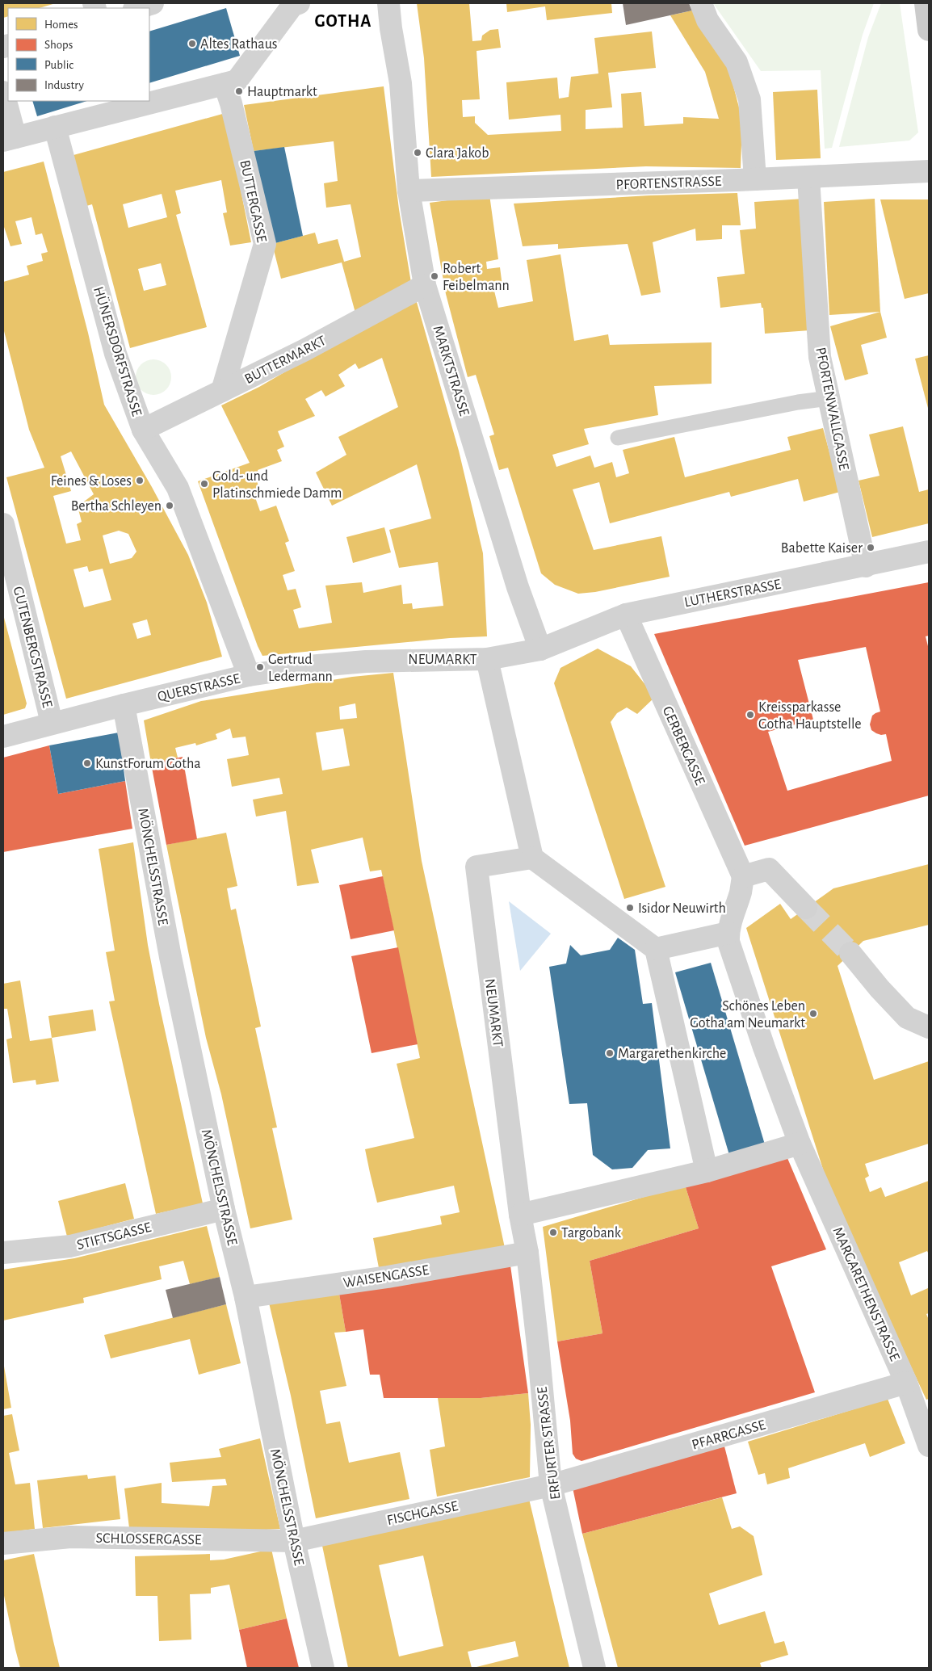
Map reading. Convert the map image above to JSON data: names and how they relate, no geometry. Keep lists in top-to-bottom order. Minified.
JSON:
{"streets":{"street":["PFORTENSTRASSE","BUTTERGASSE","HÜNERSDORFSTRASSE","BUTTERMARKT","MARKTSTRASSE","PFORTENWALLGASSE","LUTHERSTRASSE","GUTENBERGSTRASSE","NEUMARKT","QUERSTRASSE","GERBERGASSE","MÖNCHELSSTRASSE","STIFTSGASSE","WAISENGASSE","MARGARETHENSTRASSE","PFARRGASSE","ERFURTER STRASSE","FISCHGASSE","SCHLOSSERGASSE"]},"crossings":[["PFORTENSTRASSE","MARKTSTRASSE"],["PFORTENSTRASSE","PFORTENWALLGASSE"],["BUTTERGASSE","BUTTERMARKT"],["HÜNERSDORFSTRASSE","BUTTERMARKT"],["HÜNERSDORFSTRASSE","QUERSTRASSE"],["BUTTERMARKT","MARKTSTRASSE"],["MARKTSTRASSE","LUTHERSTRASSE"],["MARKTSTRASSE","NEUMARKT"],["PFORTENWALLGASSE","LUTHERSTRASSE"],["LUTHERSTRASSE","NEUMARKT"],["LUTHERSTRASSE","GERBERGASSE"],["GUTENBERGSTRASSE","QUERSTRASSE"],["NEUMARKT","QUERSTRASSE"],["NEUMARKT","ERFURTER STRASSE"],["QUERSTRASSE","MÖNCHELSSTRASSE"],["GERBERGASSE","MARGARETHENSTRASSE"],["MÖNCHELSSTRASSE","STIFTSGASSE"],["MÖNCHELSSTRASSE","WAISENGASSE"],["MÖNCHELSSTRASSE","FISCHGASSE"],["MÖNCHELSSTRASSE","SCHLOSSERGASSE"],["WAISENGASSE","ERFURTER STRASSE"],["MARGARETHENSTRASSE","PFARRGASSE"],["PFARRGASSE","ERFURTER STRASSE"],["PFARRGASSE","FISCHGASSE"],["ERFURTER STRASSE","FISCHGASSE"],["FISCHGASSE","SCHLOSSERGASSE"]],"districts":["GOTHA"],"places":["Altes Rathaus","Hauptmarkt","Clara Jakob","Robert Feibelmann","Feines & Loses","Gold- und Platinschmiede Damm","Bertha Schleyen","Babette Kaiser","Gertrud Ledermann","Kreissparkasse Gotha Hauptstelle","KunstForum Gotha","Isidor Neuwirth","Schönes Leben Gotha am Neumarkt","Margarethenkirche","Targobank"],"legend":["Homes","Shops","Public","Industry"]}
